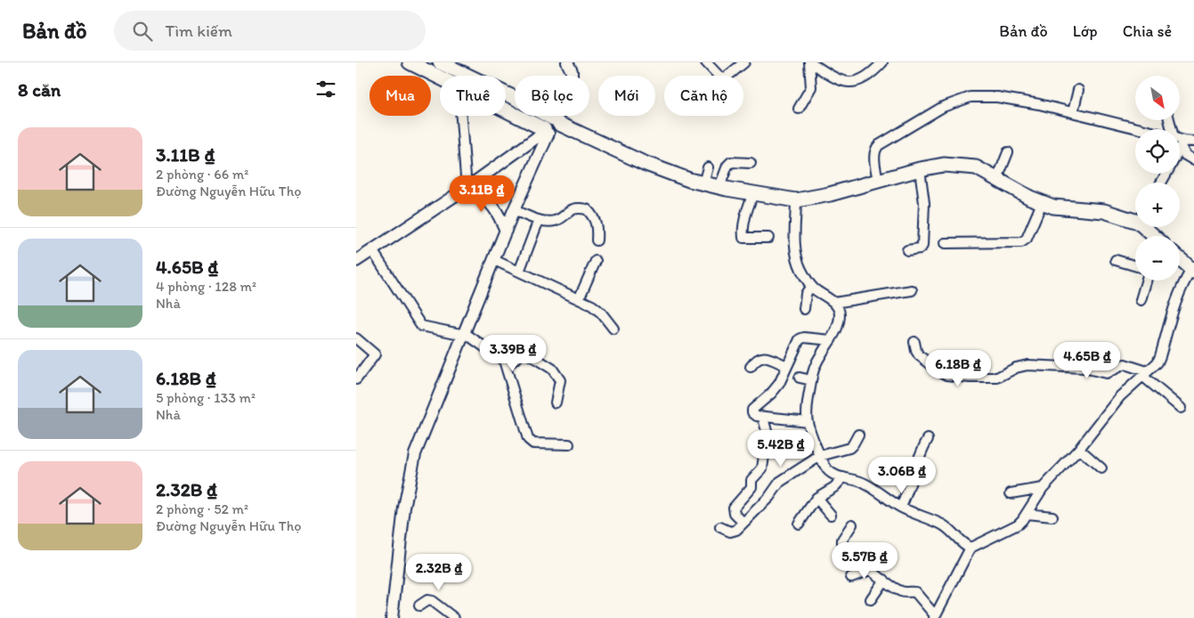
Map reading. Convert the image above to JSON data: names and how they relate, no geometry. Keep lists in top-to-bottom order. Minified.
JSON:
{"north":"bottom right","page":{"header":"Bản đồ","search":"Tìm kiếm","nav":["Bản đồ","Lớp","Chia sẻ"],"heading":"8 căn","map_buttons":["+","−"],"chip":["Mua","Thuê","Bộ lọc","Mới","Căn hộ"],"list":[{"name":"3.11B ₫","note":"2 phòng · 66 m² · Đường Nguyễn Hữu Thọ"},{"name":"4.65B ₫","note":"4 phòng · 128 m² · Nhà"},{"name":"6.18B ₫","note":"5 phòng · 133 m² · Nhà"},{"name":"2.32B ₫","note":"2 phòng · 52 m² · Đường Nguyễn Hữu Thọ"}],"price":["3.11B ₫","3.39B ₫","4.65B ₫","6.18B ₫","5.42B ₫","3.06B ₫","5.57B ₫","2.32B ₫"]}}
